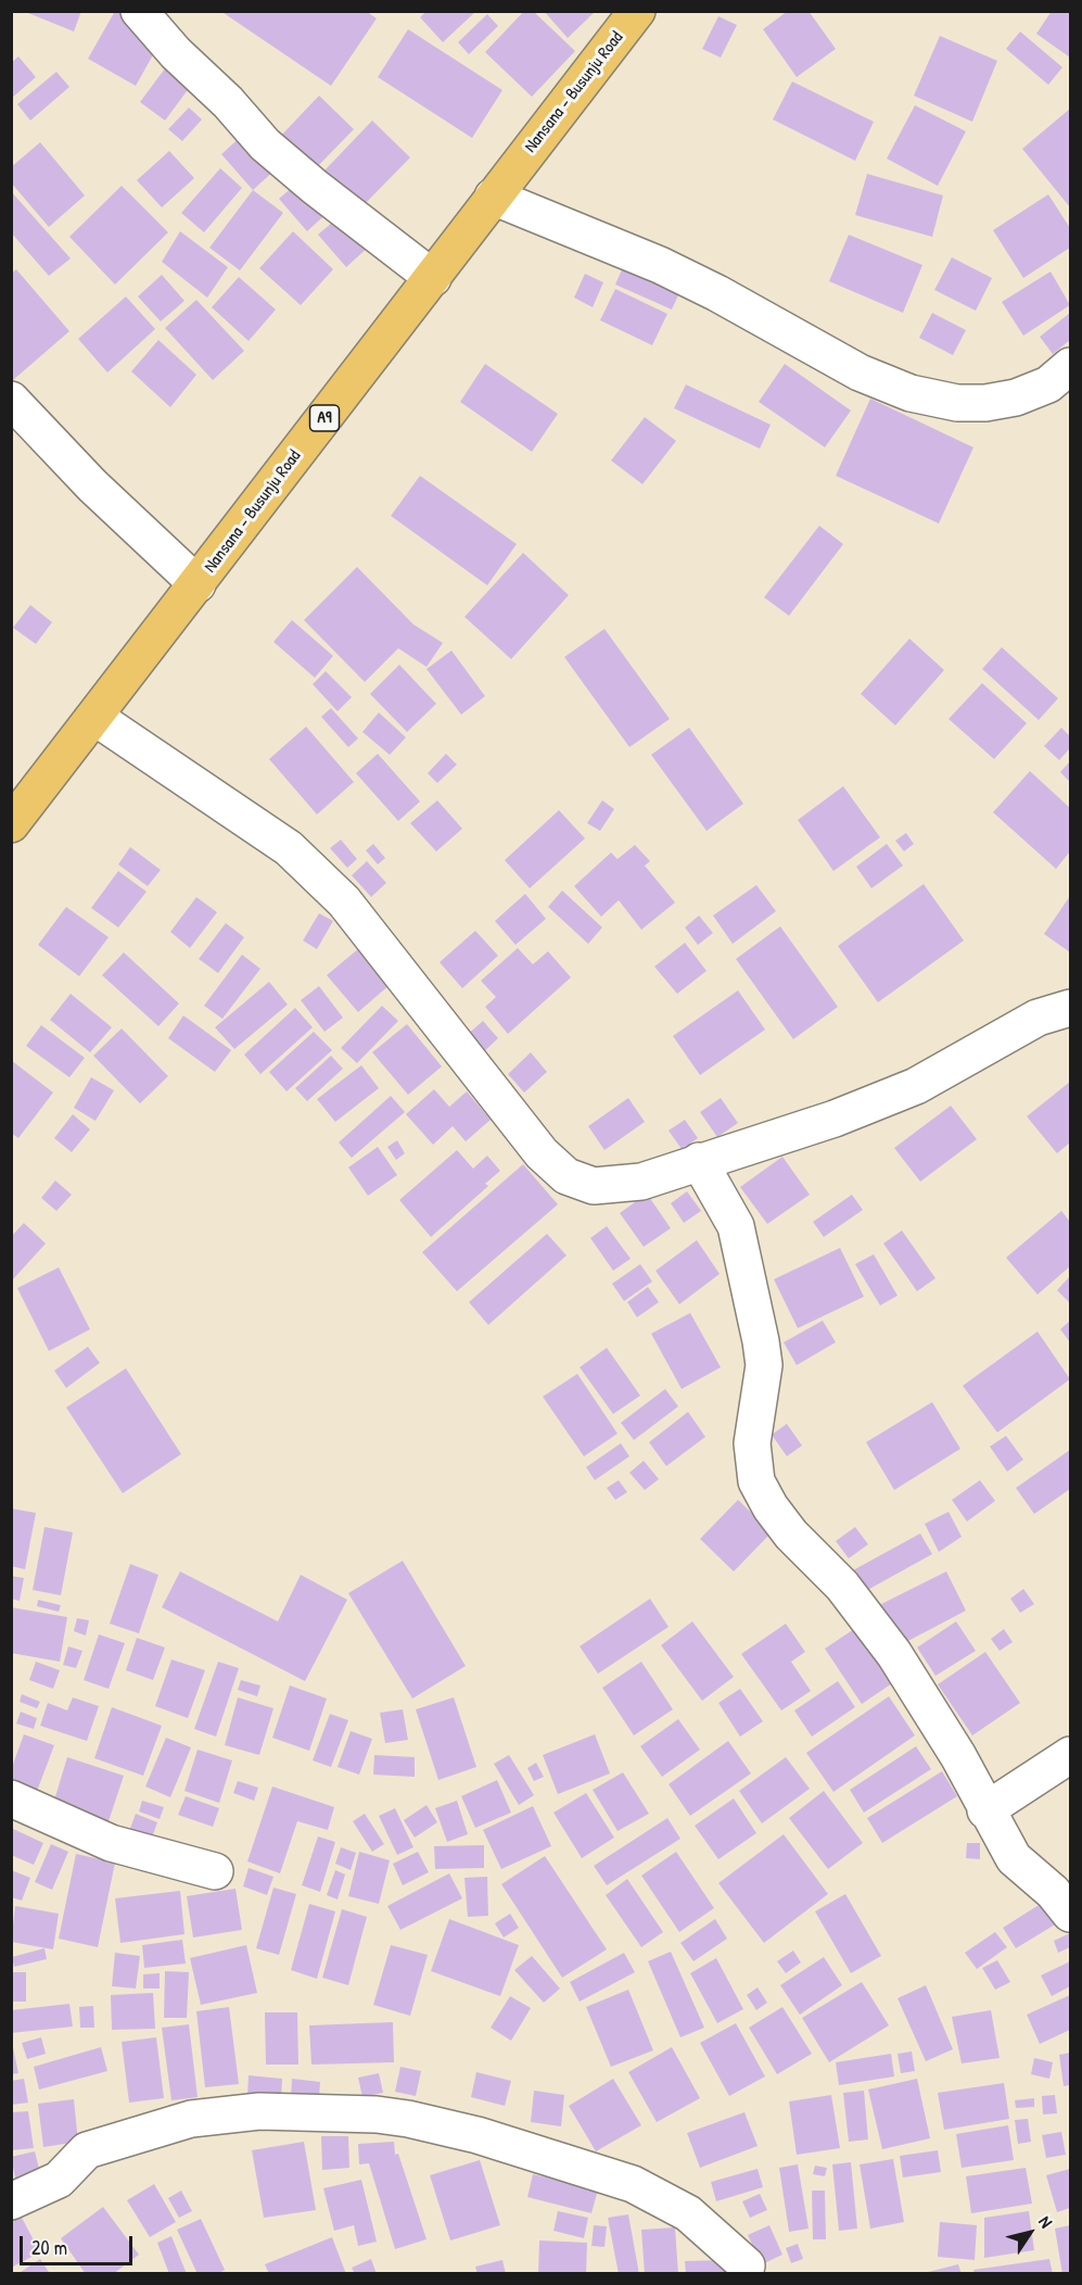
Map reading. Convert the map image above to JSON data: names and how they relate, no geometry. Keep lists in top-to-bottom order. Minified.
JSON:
{"streets":{"main road":["Nansana - Busunju Road","A9"]},"scale_bar":"20 m","north":"top right"}
